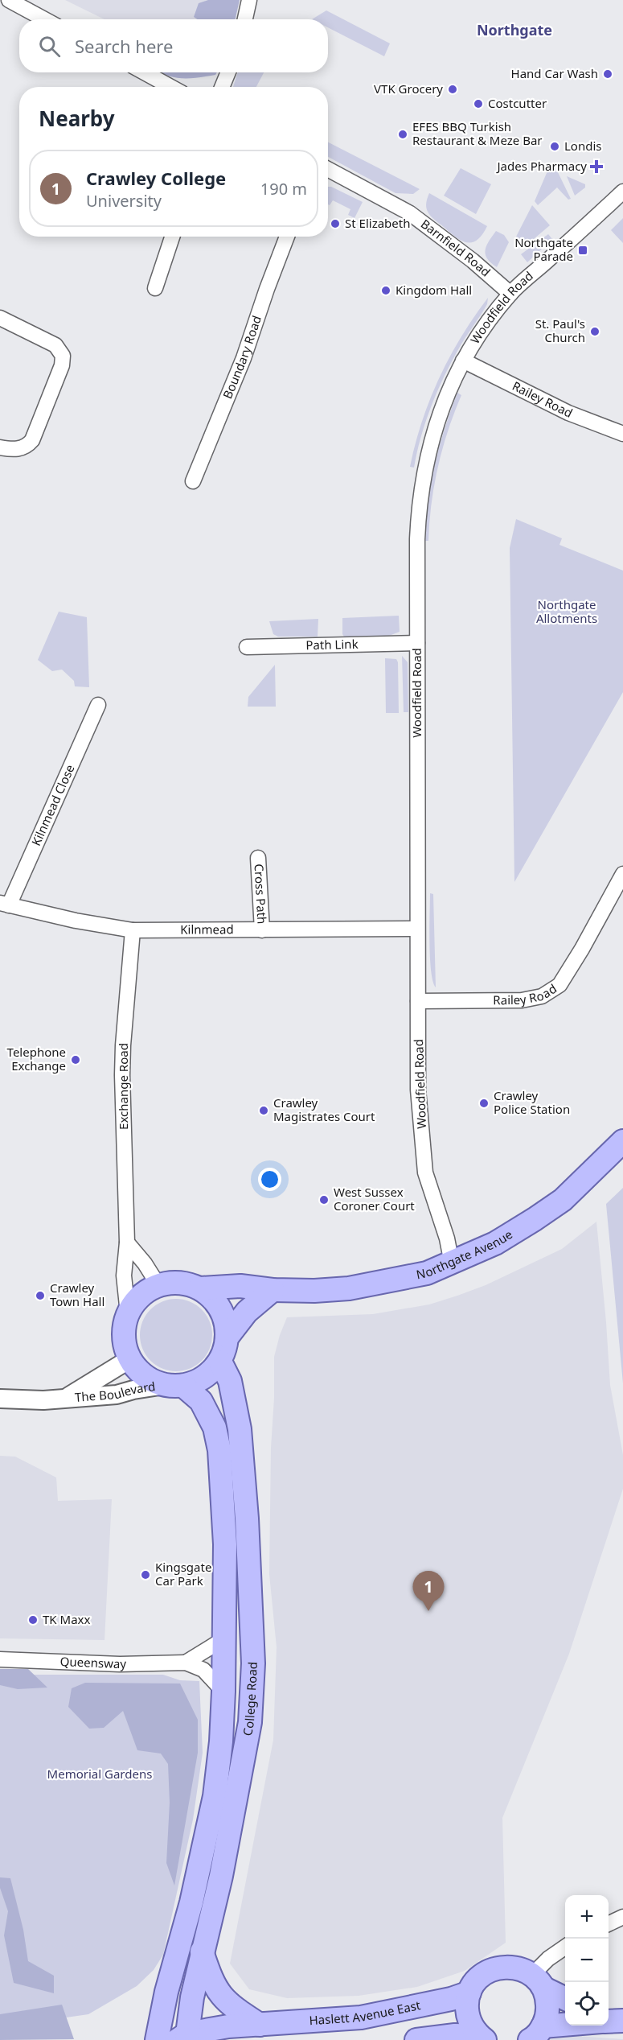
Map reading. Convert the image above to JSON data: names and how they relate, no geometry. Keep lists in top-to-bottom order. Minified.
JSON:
{"streets":{"main road":["Northgate Avenue","College Road","Haslett Avenue East"],"street":["Barnfield Road","Woodfield Road","Boundary Road","Railey Road","Path Link","Kilnmead Close","Cross Path","Kilnmead","Exchange Road","The Boulevard","Queensway"]},"crossings":[["Barnfield Road","Woodfield Road"],["Woodfield Road","Railey Road"],["Woodfield Road","Path Link"],["Woodfield Road","Kilnmead"],["Woodfield Road","Northgate Avenue"],["Kilnmead Close","Kilnmead"],["Cross Path","Kilnmead"],["Kilnmead","Exchange Road"],["Exchange Road","Northgate Avenue"],["Exchange Road","The Boulevard"],["Exchange Road","College Road"],["Northgate Avenue","The Boulevard"],["Northgate Avenue","College Road"],["The Boulevard","College Road"],["Queensway","College Road"],["College Road","Haslett Avenue East"]],"districts":["Northgate"],"parks":["Northgate Allotments","Memorial Gardens"],"places":{"other":["Hand Car Wash","VTK Grocery","Costcutter","EFES BBQ Turkish Restaurant & Meze Bar","Londis","St Elizabeth","Kingdom Hall","St. Paul's Church","Telephone Exchange","Crawley Police Station","Crawley Magistrates Court","West Sussex Coroner Court","Crawley Town Hall","Kingsgate Car Park","TK Maxx"],"health":["Jades Pharmacy"],"transit":["Northgate Parade"]},"page":{"search":"Search here","heading":"Nearby","list":[{"mark":"1","name":"Crawley College","note":"University","value":"190 m"}],"pins":"1","map_buttons":["+","−"]}}
